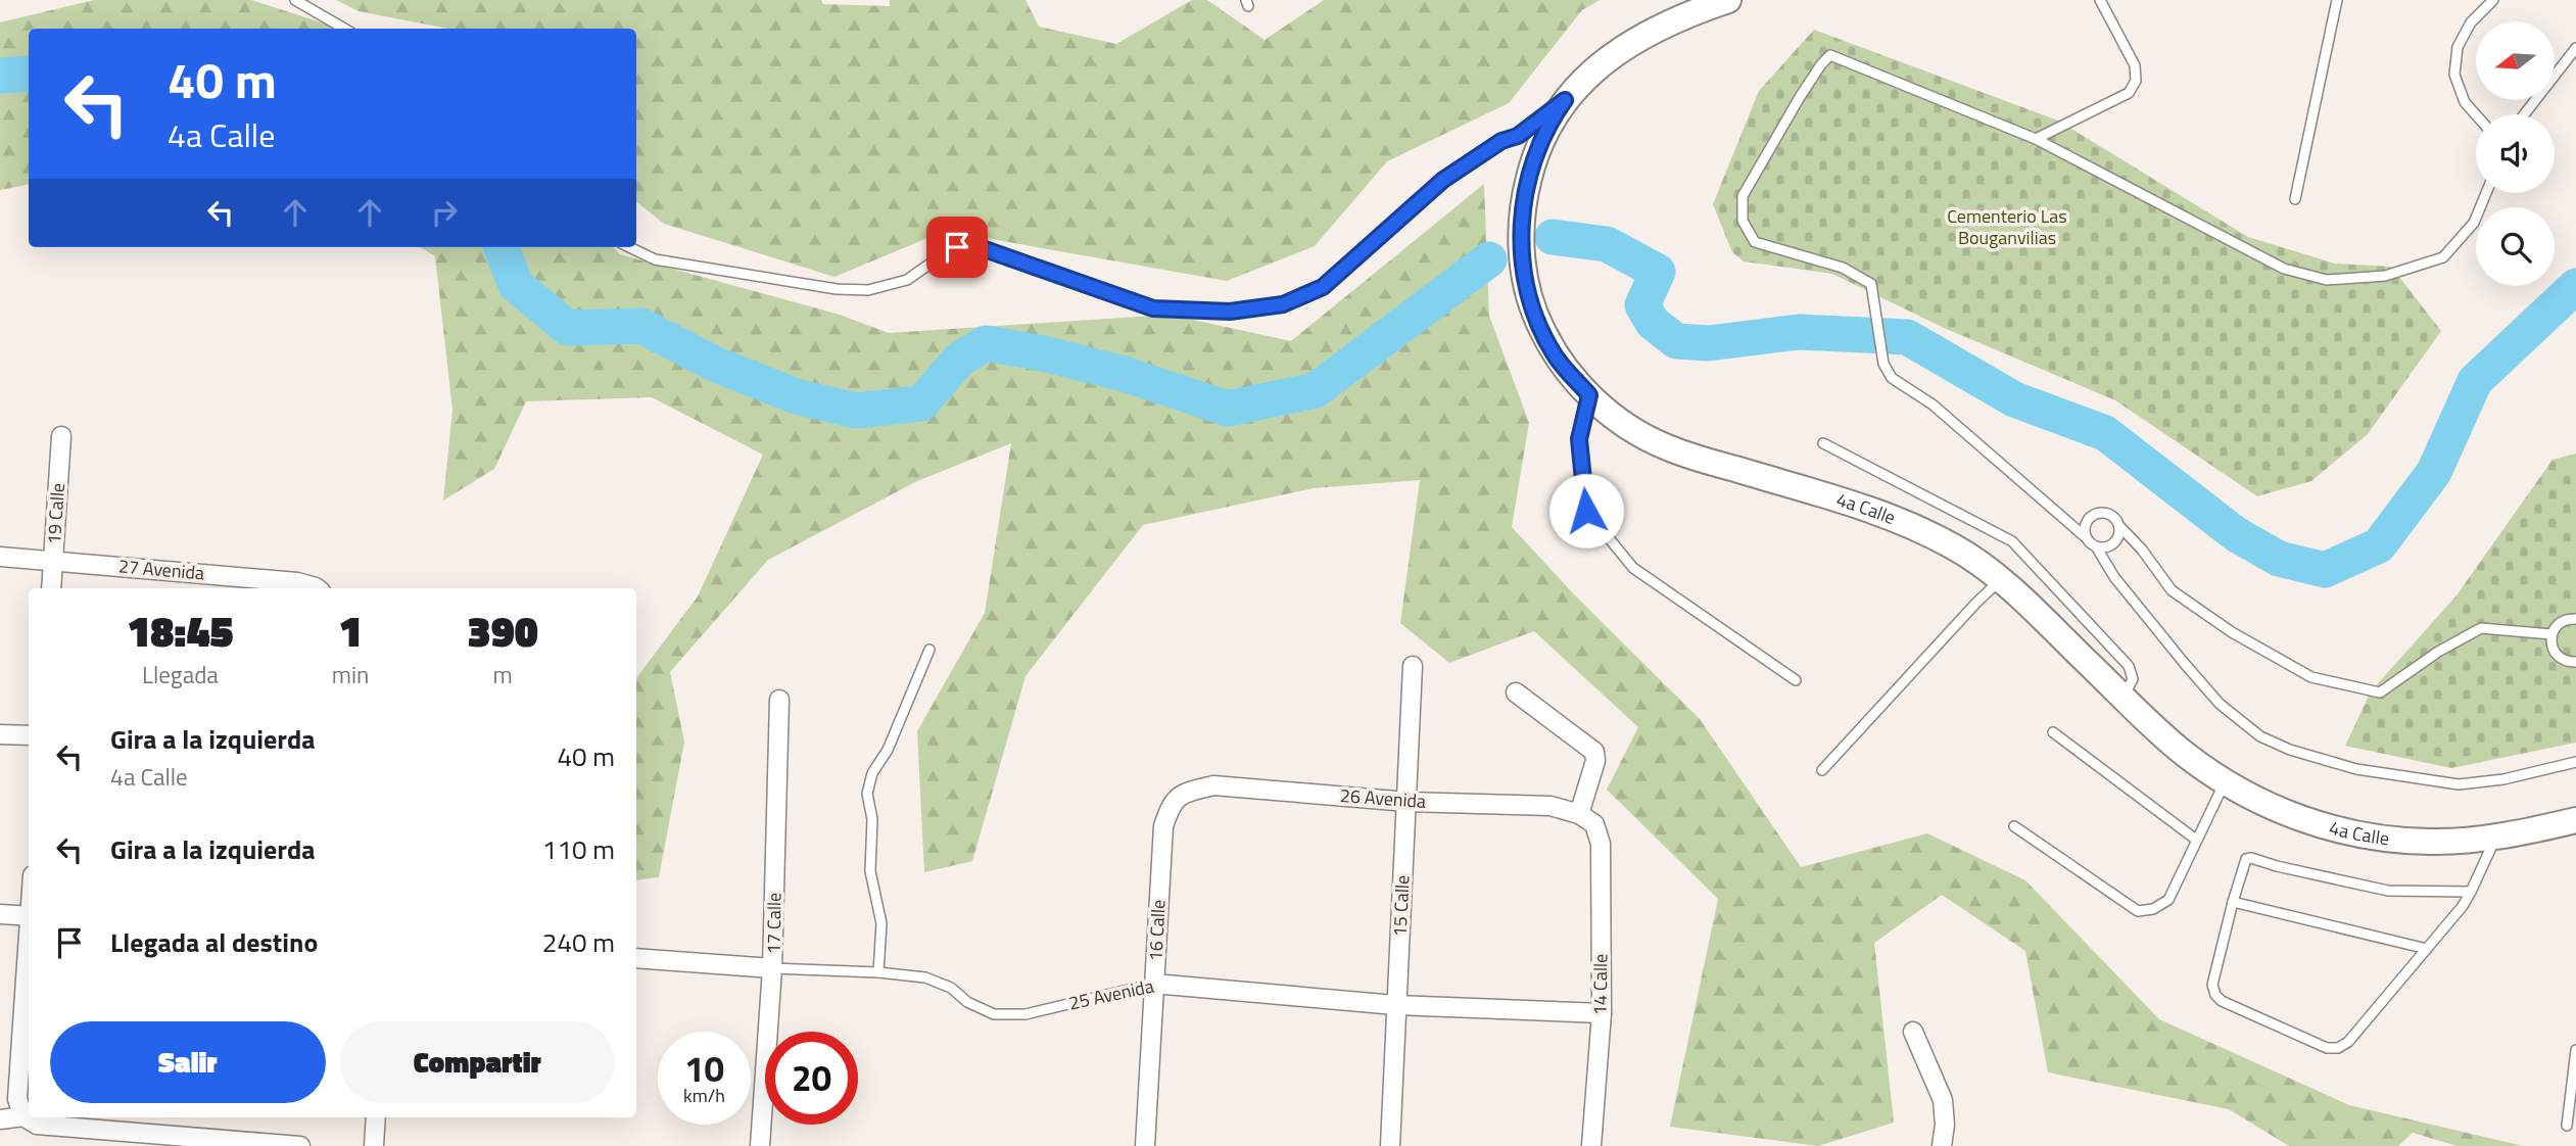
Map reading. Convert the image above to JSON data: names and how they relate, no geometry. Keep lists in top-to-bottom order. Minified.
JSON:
{"streets":{"main road":["4a Calle"],"street":["19 Calle","27 Avenida","26 Avenida","15 Calle","17 Calle","16 Calle","14 Calle","25 Avenida"]},"crossings":[["19 Calle","27 Avenida"],["26 Avenida","15 Calle"],["26 Avenida","16 Calle"],["26 Avenida","14 Calle"],["15 Calle","25 Avenida"],["17 Calle","25 Avenida"],["16 Calle","25 Avenida"],["14 Calle","25 Avenida"]],"parks":["Cementerio Las Bouganvilias"],"north":"left","page":{"turn":["40 m","4a Calle"],"eta":["18:45","Llegada","1","min","390","m"],"list":[{"name":"Gira a la izquierda","note":"4a Calle","value":"40 m"},{"name":"Gira a la izquierda","value":"110 m"},{"name":"Llegada al destino","value":"240 m"}],"buttons":["Salir","Compartir"],"speed":"10 km/h","limit":"20"}}
